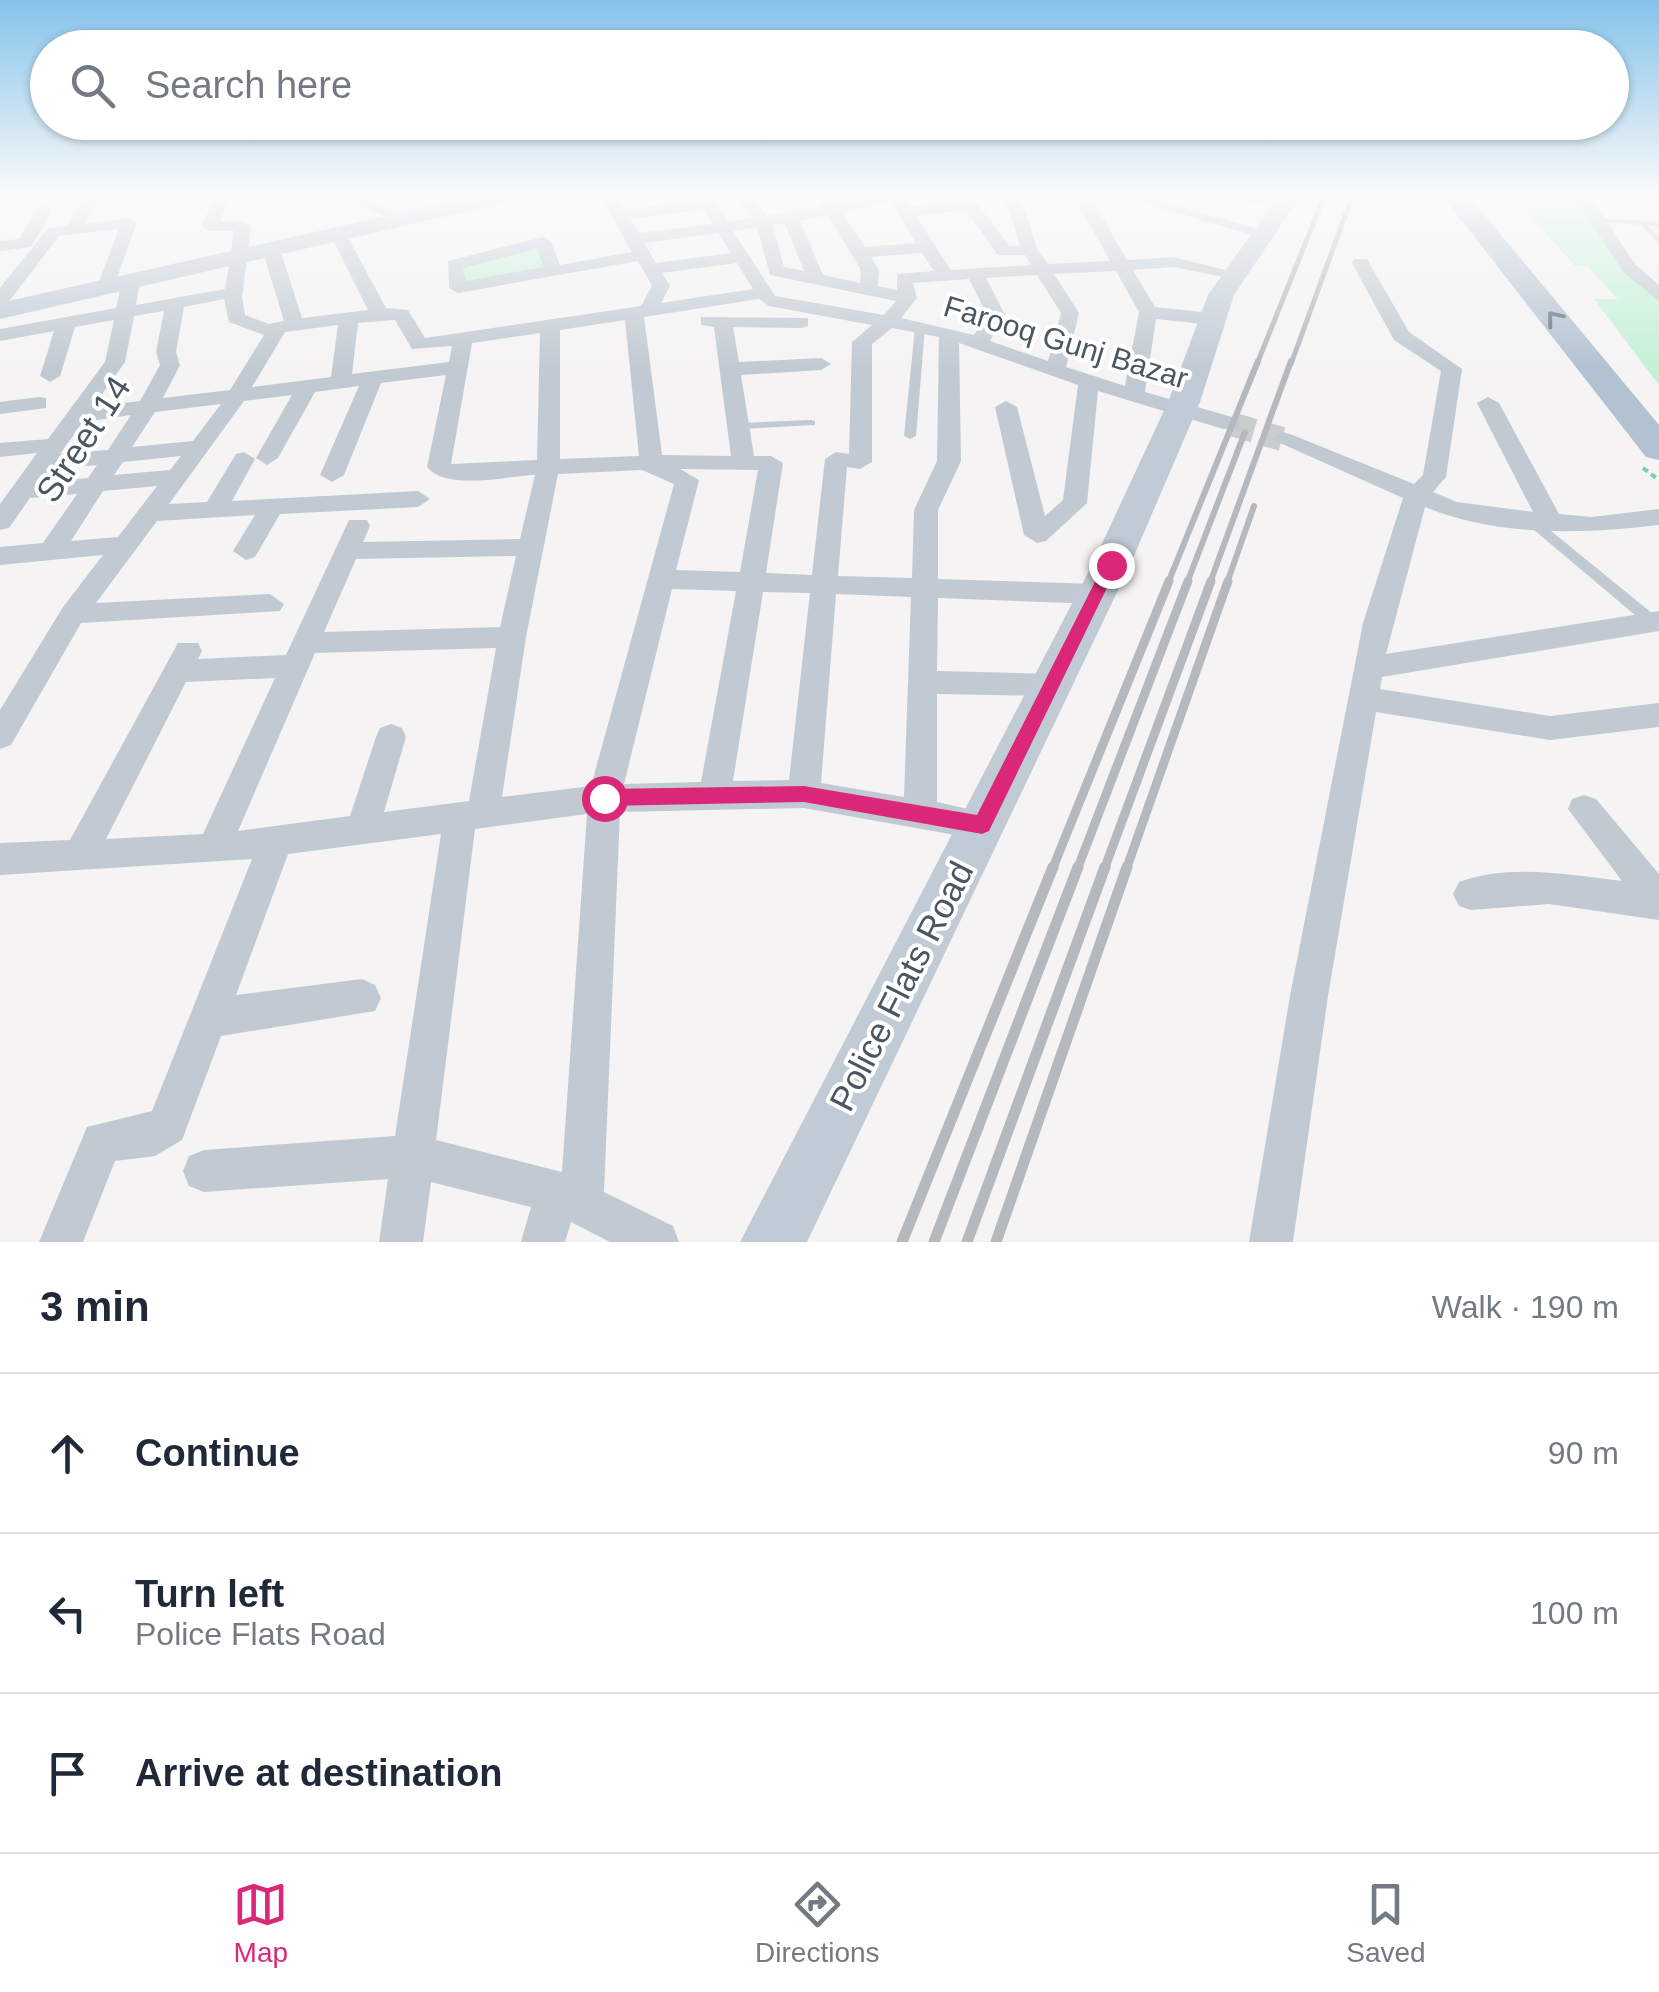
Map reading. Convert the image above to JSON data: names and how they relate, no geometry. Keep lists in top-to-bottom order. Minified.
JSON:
{"streets":{"street":["Farooq Gunj Bazar","Street 14","Police Flats Road"]},"crossings":[["Farooq Gunj Bazar","Police Flats Road"]],"page":{"search":"Search here","heading":["3 min","Walk · 190 m"],"list":[["Continue","90 m"],["Turn left","Police Flats Road","100 m"],"Arrive at destination"],"nav":["Map","Directions","Saved"]}}
